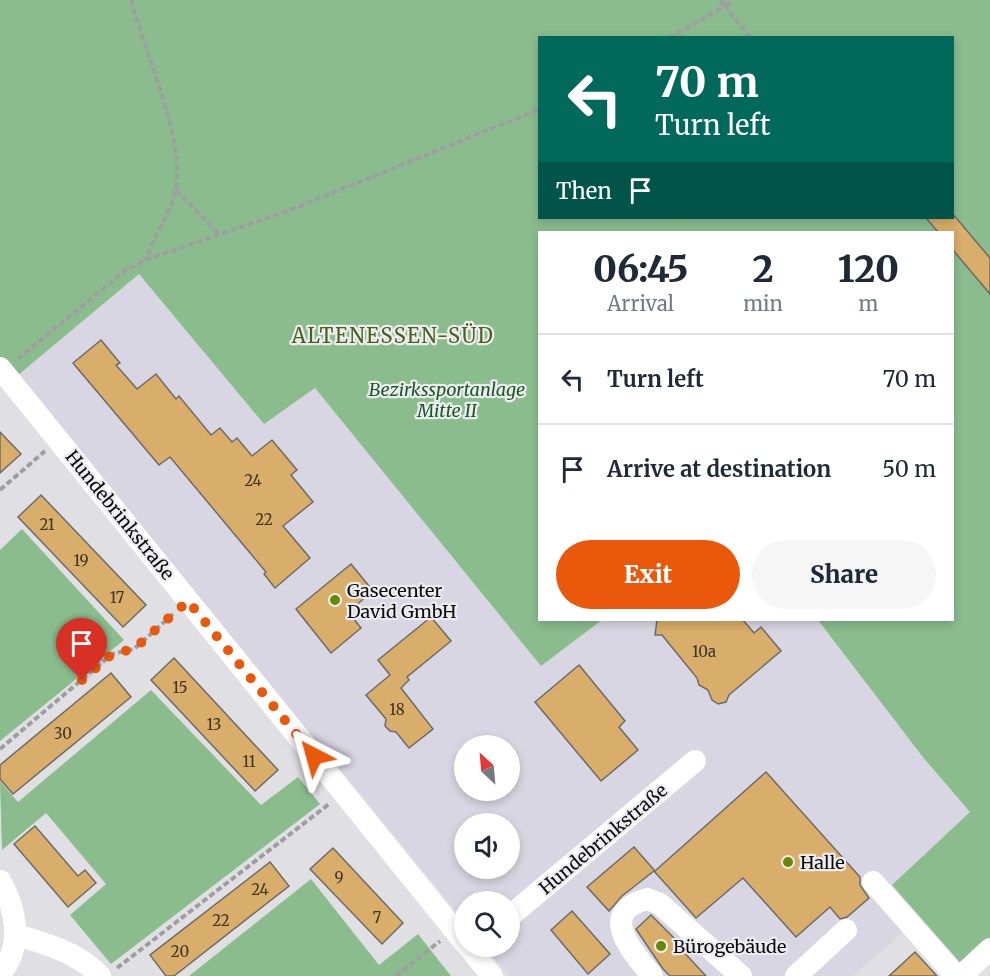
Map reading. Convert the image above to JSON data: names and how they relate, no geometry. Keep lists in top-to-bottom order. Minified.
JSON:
{"streets":{"street":["Hundebrinkstraße"]},"districts":["ALTENESSEN-SÜD"],"parks":["Bezirkssportanlage Mitte II"],"places":["Gasecenter David GmbH","Halle","Bürogebäude"],"house_numbers":["24","22","21","19","17","10a","15","18","13","30","11","9","24","7","22","20"],"north":"top left","page":{"turn":["70 m","Turn left"],"then":"Then","eta":["06:45","Arrival","2","min","120","m"],"list":[{"name":"Turn left","value":"70 m"},{"name":"Arrive at destination","value":"50 m"}],"buttons":["Exit","Share"]}}
